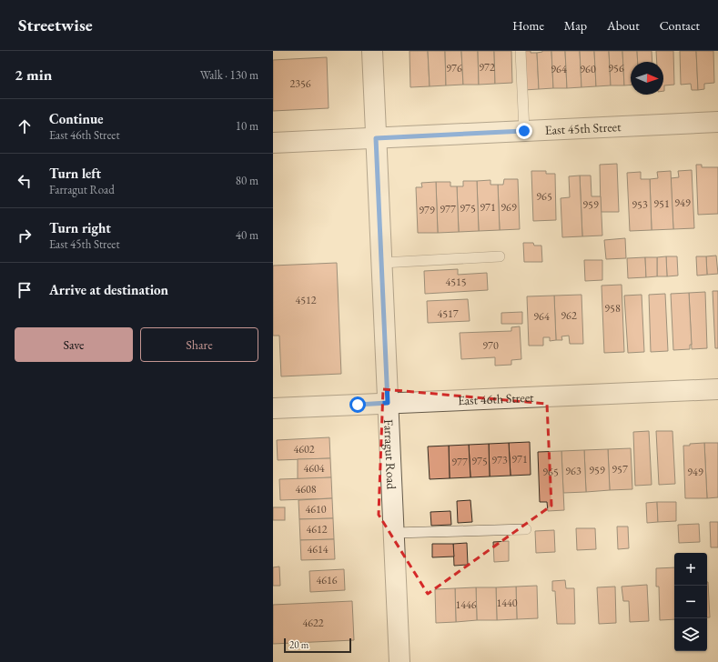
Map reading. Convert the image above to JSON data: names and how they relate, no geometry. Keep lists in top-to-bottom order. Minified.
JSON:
{"streets":{"street":["East 45th Street","East 46th Street","Farragut Road"]},"crossings":[["East 45th Street","Farragut Road"],["East 46th Street","Farragut Road"]],"house_numbers":["972","976","956","964","960","2356","965","949","951","959","953","971","969","975","977","979","4515","4512","958","4517","962","964","970","4602","971","973","975","977","4604","957","959","963","965","949","4608","4610","4612","4614","4616","1440","1446","4622"],"scale_bar":"20 m","north":"right","page":{"header":"Streetwise","nav":["Home","Map","About","Contact"],"heading":["2 min","Walk · 130 m"],"list":[["Continue","East 46th Street","10 m"],["Turn left","Farragut Road","80 m"],["Turn right","East 45th Street","40 m"],"Arrive at destination"],"buttons":["Save","Share"],"map_buttons":["+","−"],"scale":"20 m"}}
